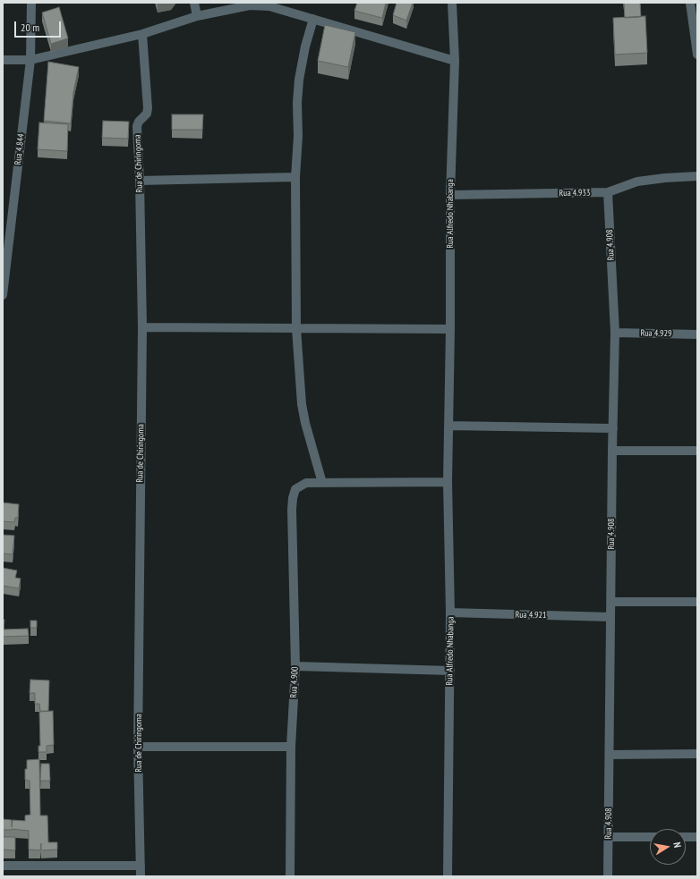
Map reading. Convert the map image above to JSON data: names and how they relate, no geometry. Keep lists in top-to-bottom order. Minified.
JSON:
{"streets":{"street":["Rua 4.844","Rua de Chiringoma","Rua 4.933","Rua Alfredo Nhabanga","Rua 4.908","Rua 4.929","Rua 4.921","Rua 4.900"]},"crossings":[["Rua 4.933","Rua Alfredo Nhabanga"],["Rua 4.933","Rua 4.908"],["Rua Alfredo Nhabanga","Rua 4.921"],["Rua 4.908","Rua 4.929"],["Rua 4.908","Rua 4.921"]],"scale_bar":"20 m","north":"right"}
